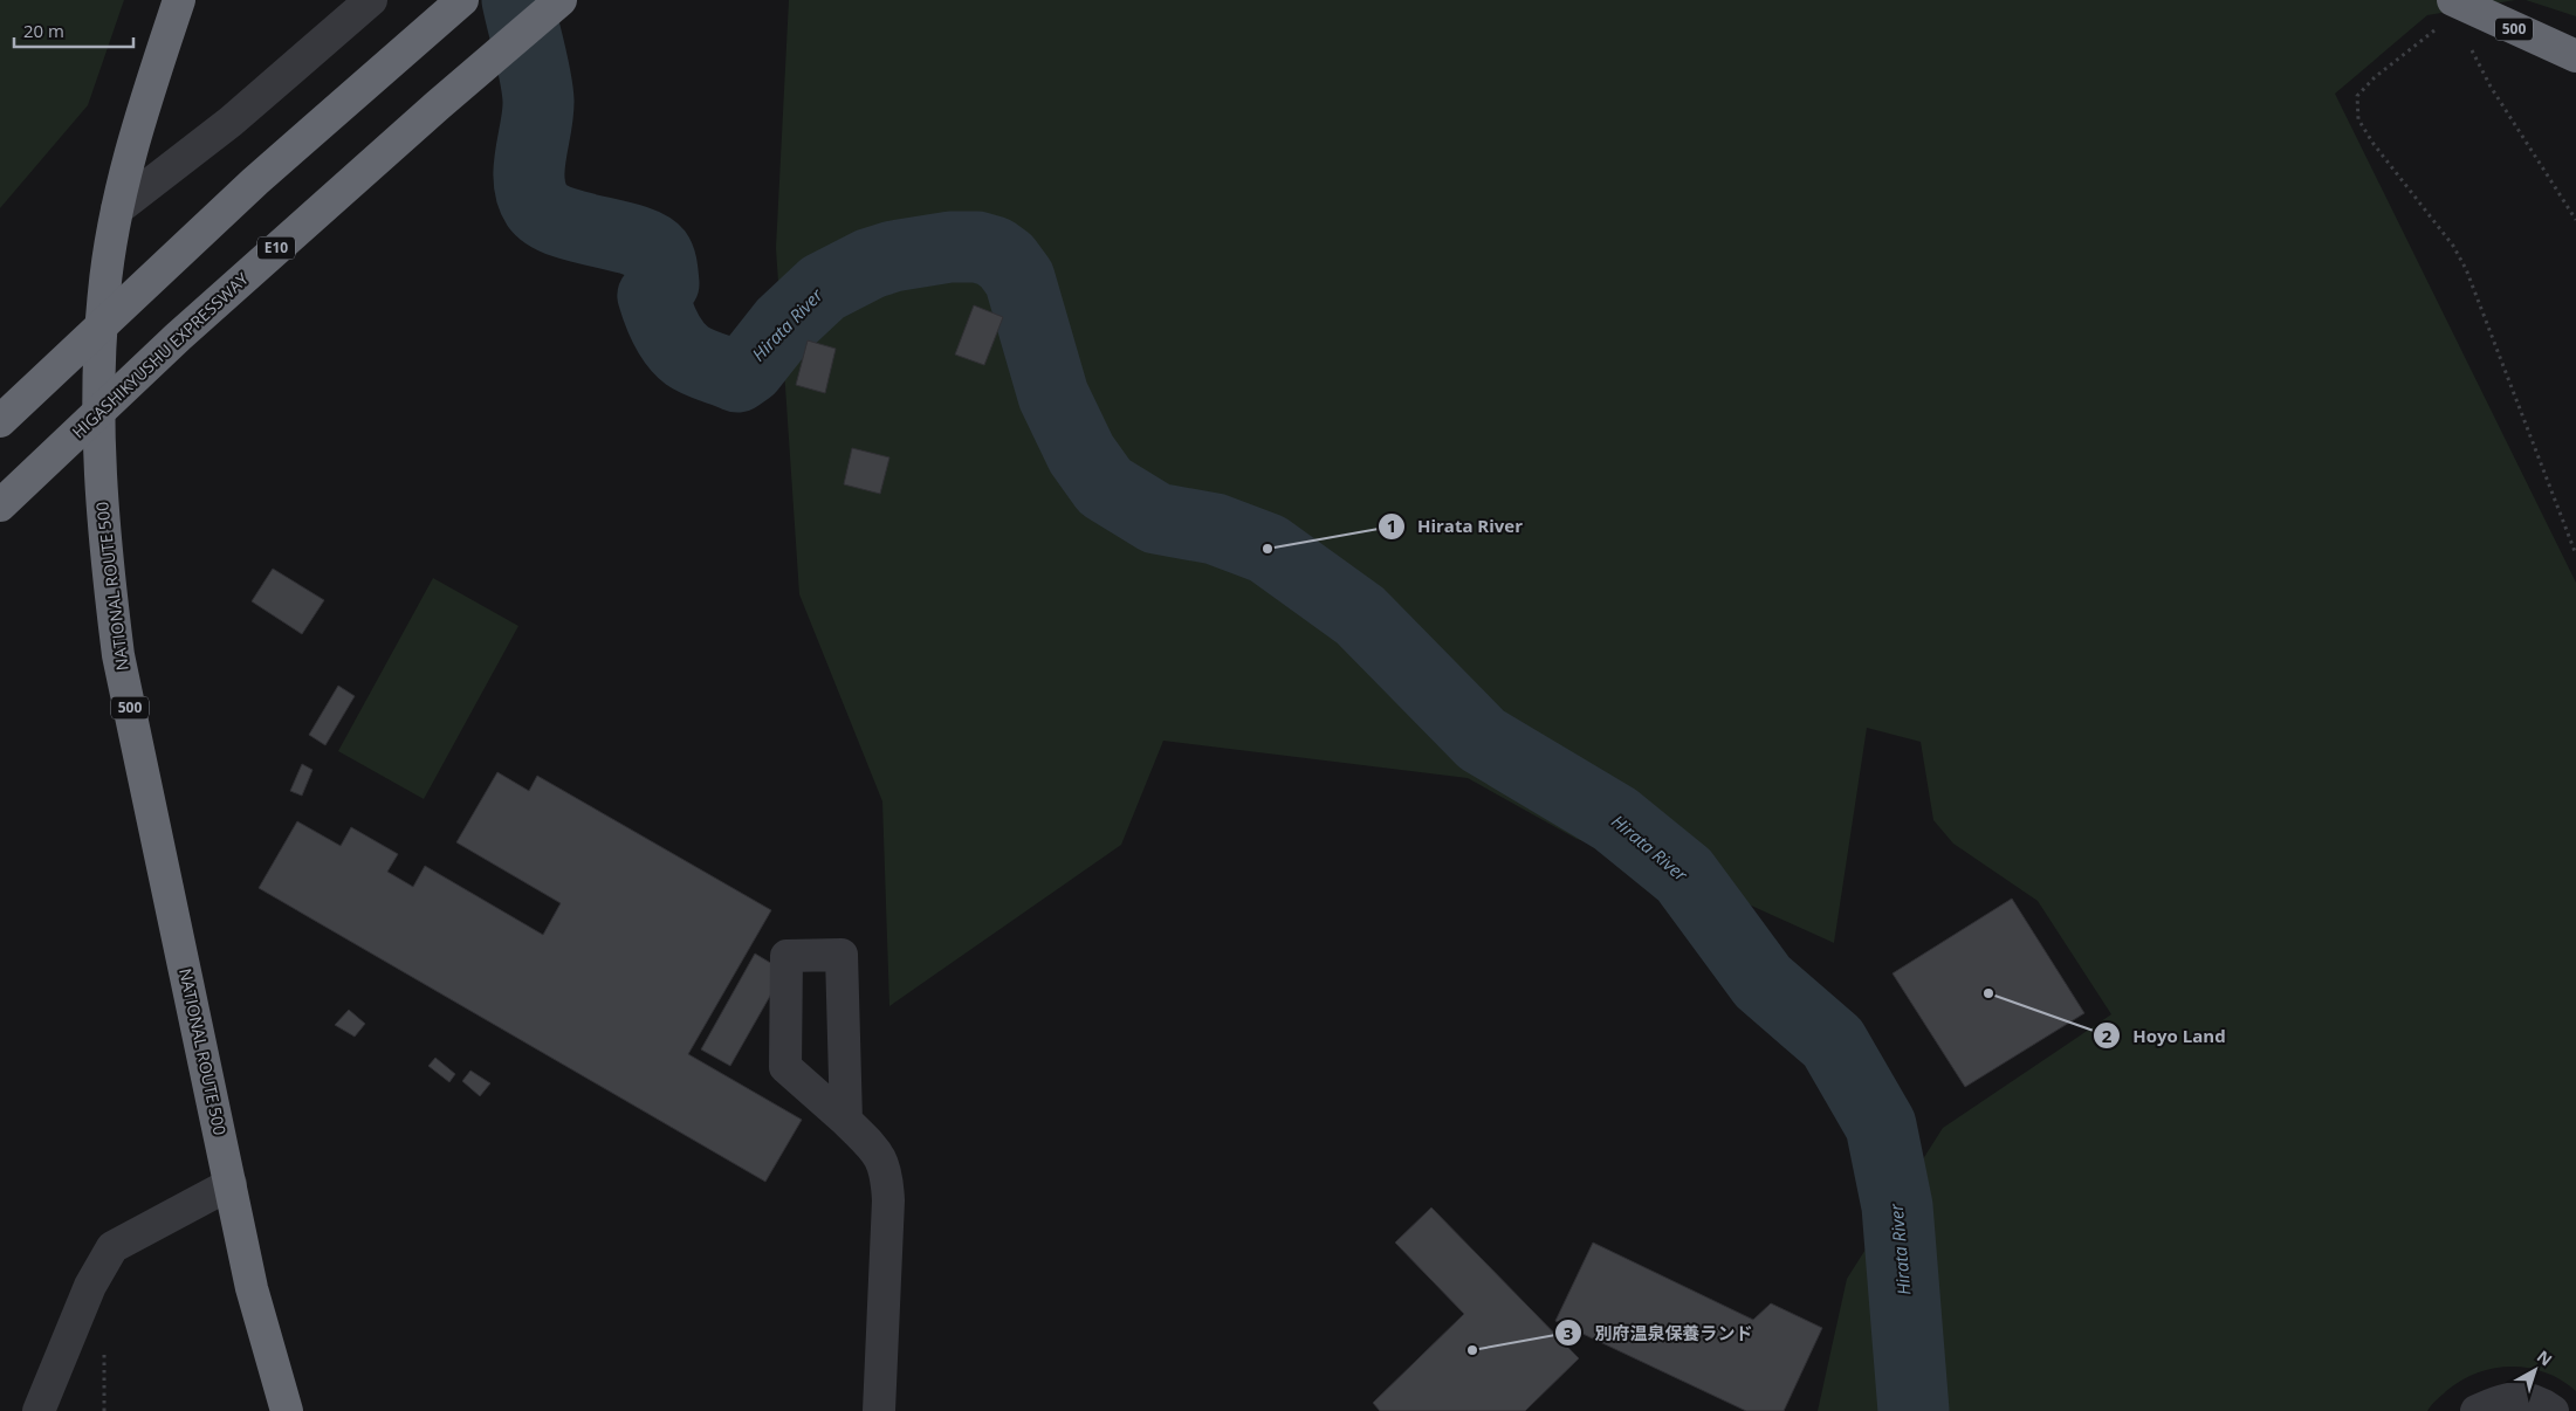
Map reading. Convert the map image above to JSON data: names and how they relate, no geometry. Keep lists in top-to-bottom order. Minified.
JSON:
{"streets":{"highway":["500","E10","HIGASHIKYUSHU EXPRESSWAY","NATIONAL ROUTE 500"]},"water":["Hirata River"],"places":["Hirata River","Hoyo Land","別府温泉保養ランド"],"scale_bar":"20 m","north":"top right"}
